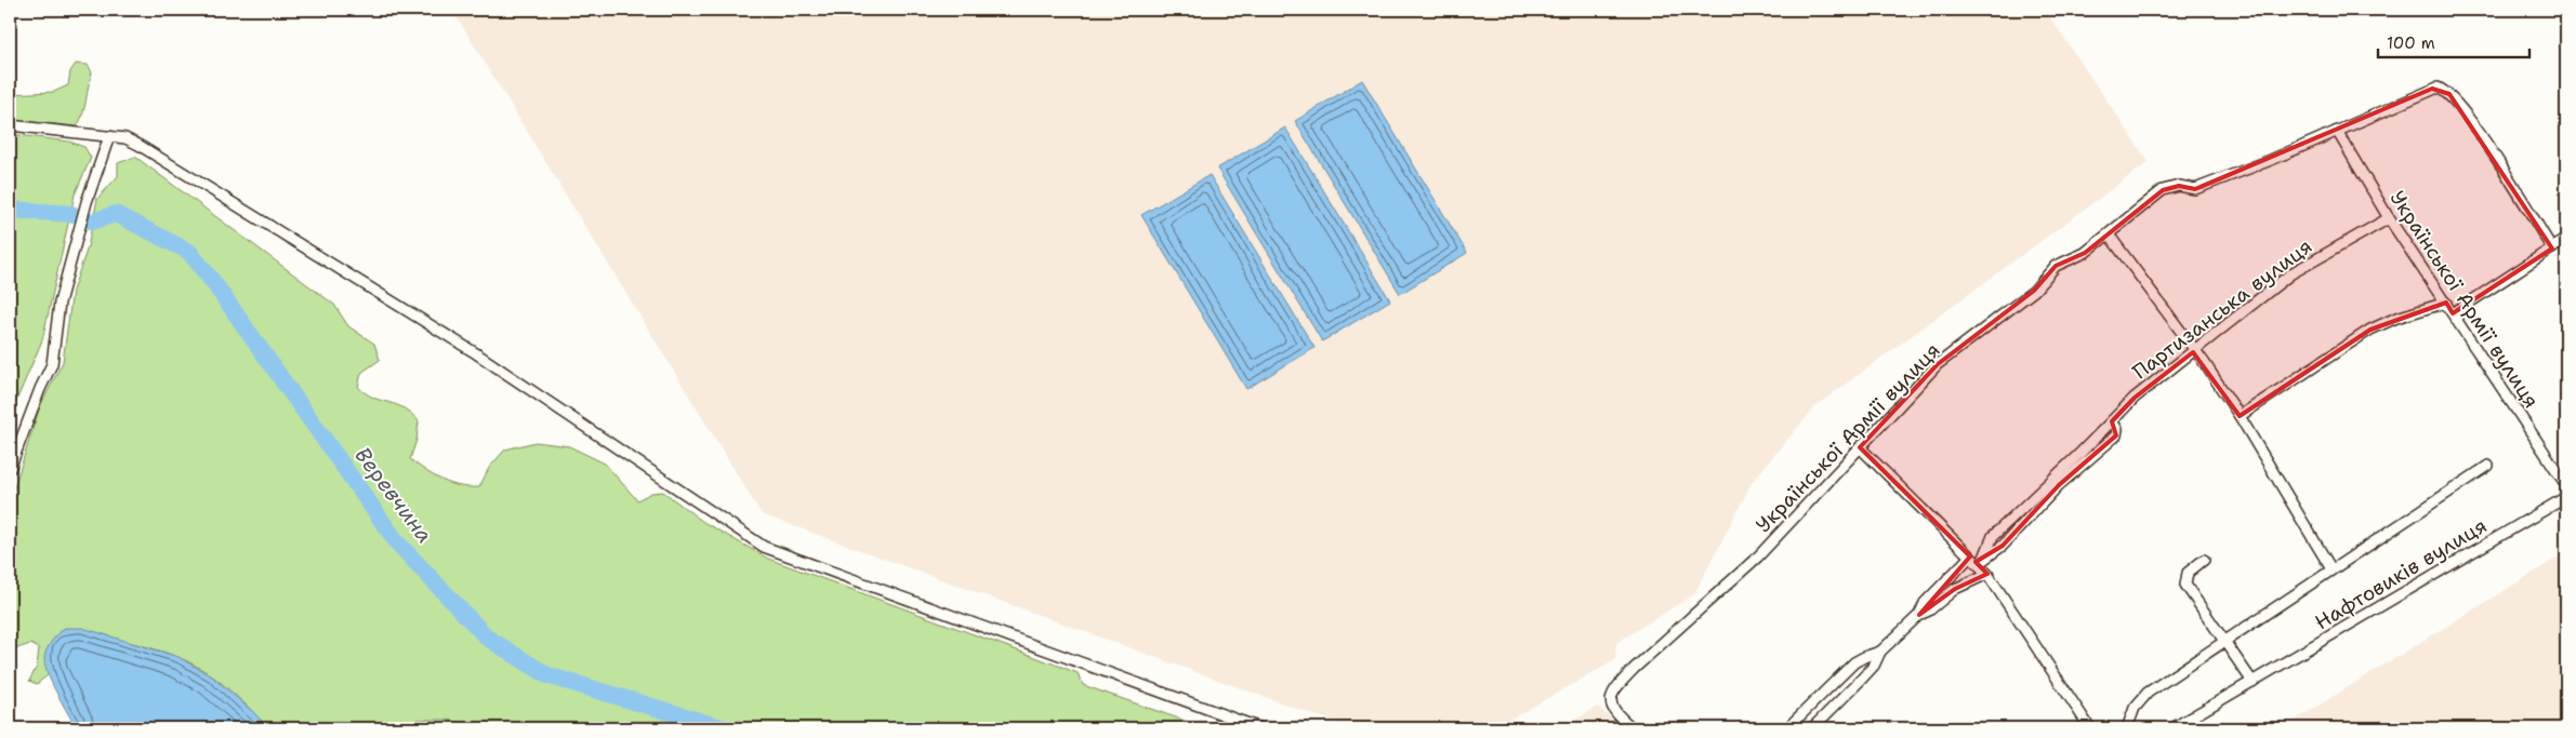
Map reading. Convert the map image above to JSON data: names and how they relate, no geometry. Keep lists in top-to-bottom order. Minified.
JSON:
{"streets":{"street":["Української Армії вулиця","Партизанська вулиця","Нафтовиків вулиця"]},"crossings":[["Української Армії вулиця","Партизанська вулиця"]],"water":["Веревчина"],"scale_bar":"100 m"}
